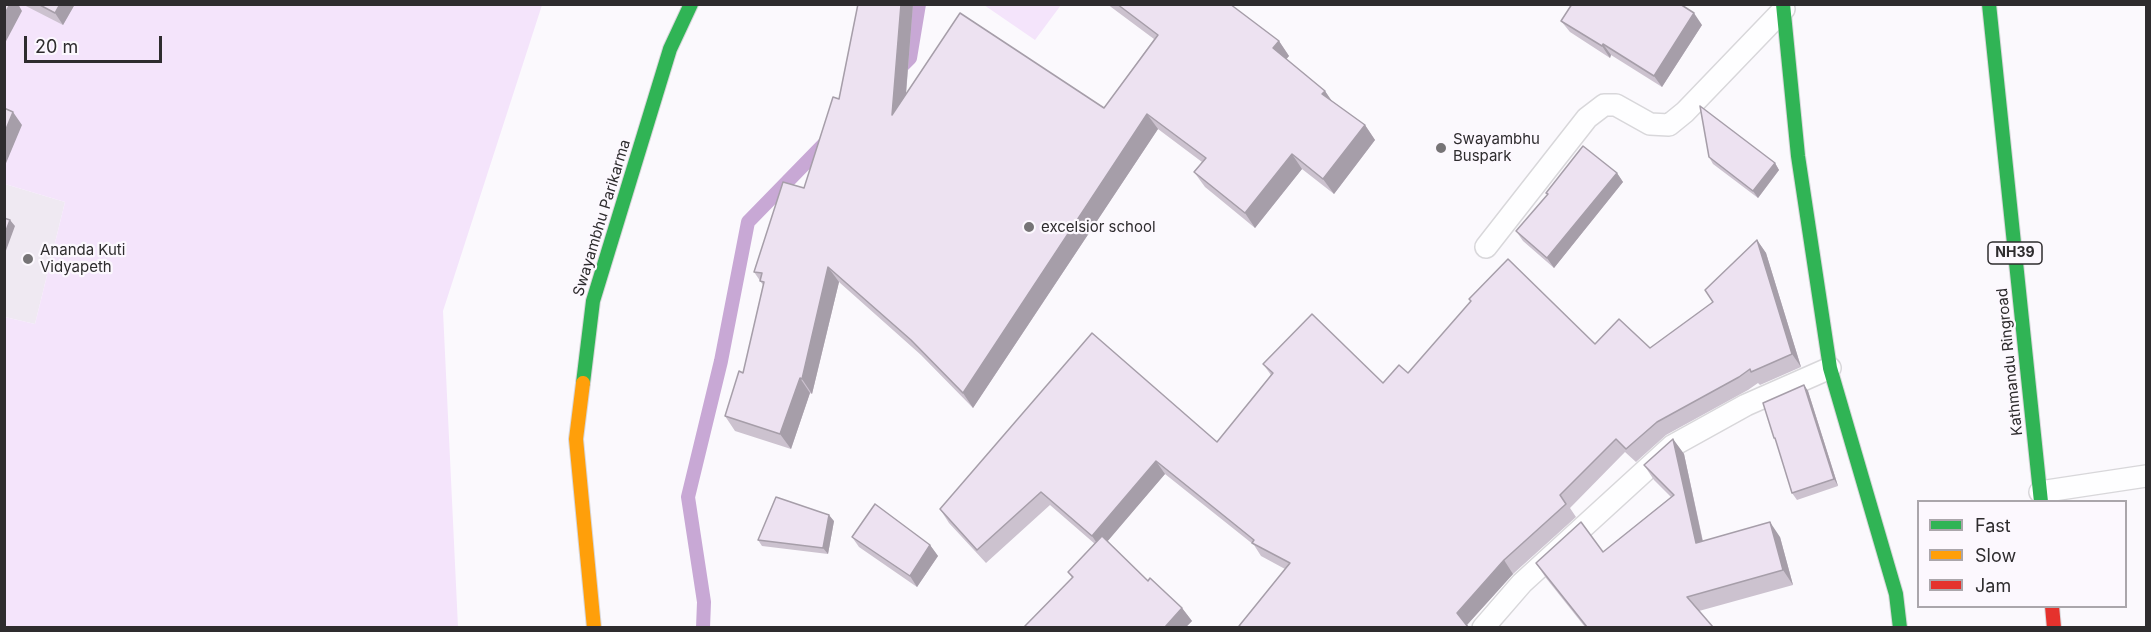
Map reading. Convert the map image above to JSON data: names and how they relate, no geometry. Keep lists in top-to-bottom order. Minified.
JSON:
{"streets":{"main road":["Swayambhu Parikarma","NH39","Kathmandu Ringroad"]},"places":["Swayambhu Buspark","excelsior school","Ananda Kuti Vidyapeth"],"legend":["Fast","Slow","Jam"],"scale_bar":"20 m"}
